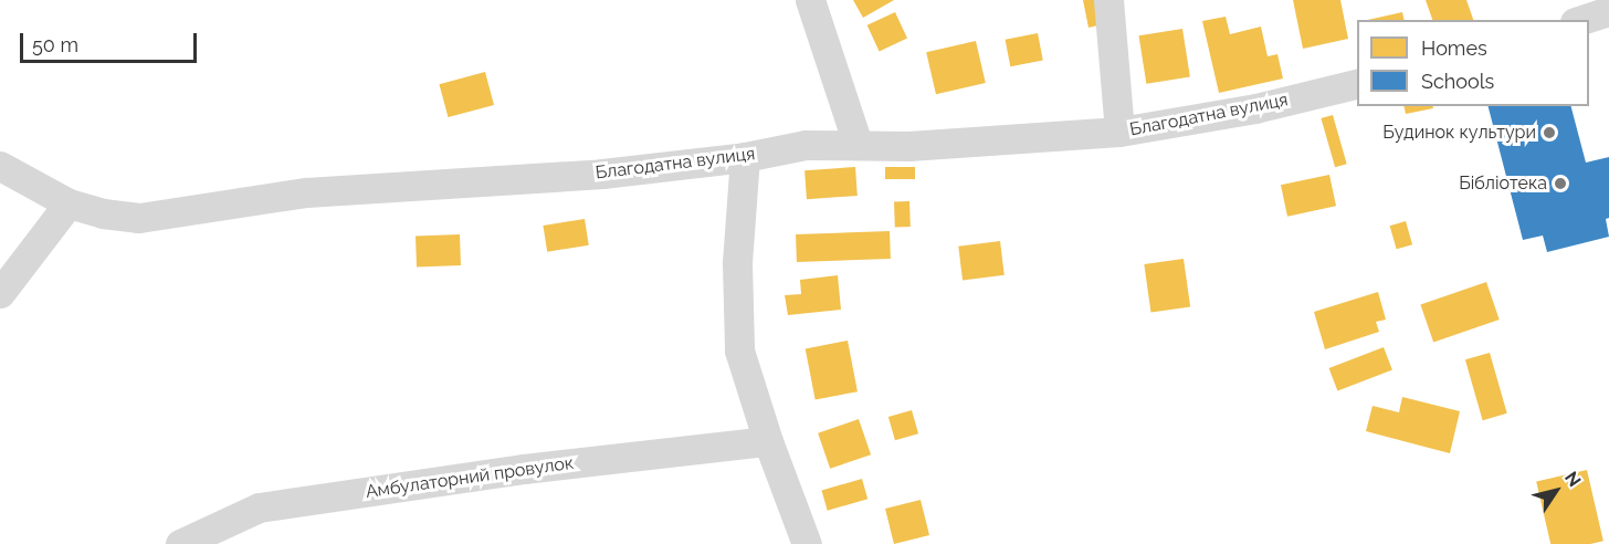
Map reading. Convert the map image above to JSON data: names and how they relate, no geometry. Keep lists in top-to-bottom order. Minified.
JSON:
{"streets":{"street":["Благодатна вулиця","Амбулаторний провулок"]},"places":["Будинок культури","Бібліотека"],"legend":["Homes","Schools"],"scale_bar":"50 m","north":"top right"}
